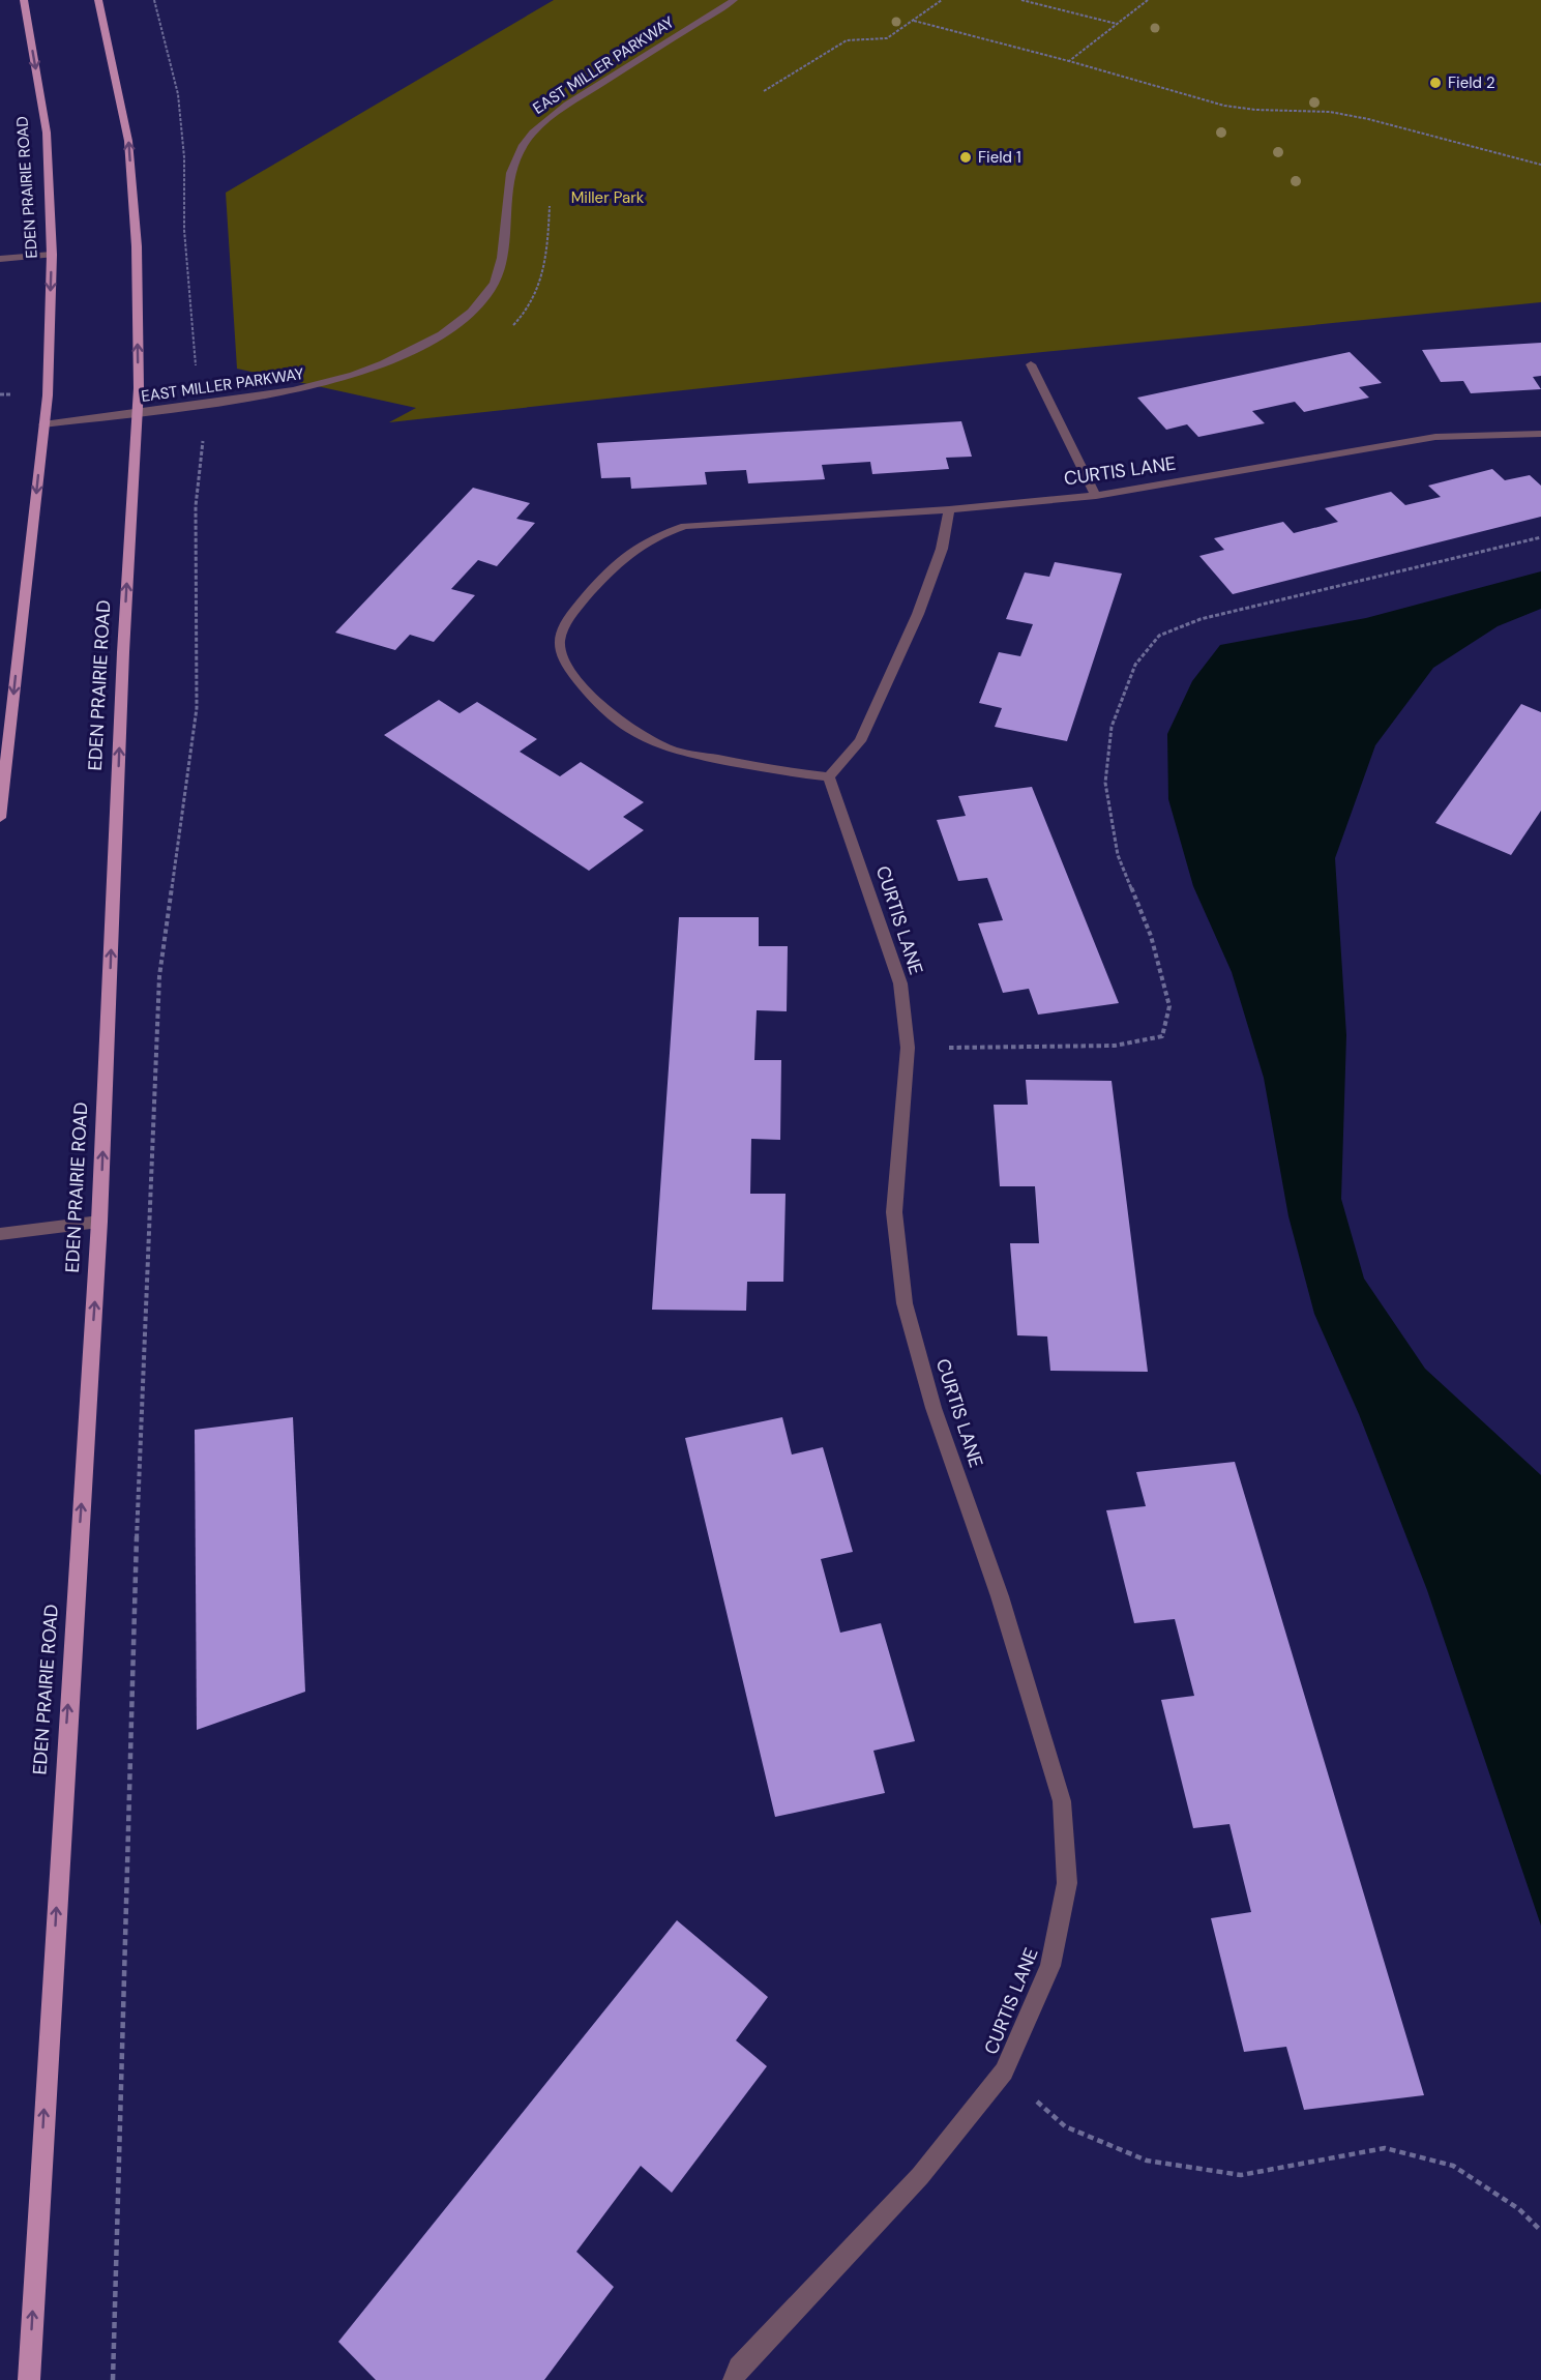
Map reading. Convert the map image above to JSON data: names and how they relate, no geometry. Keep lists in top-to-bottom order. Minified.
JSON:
{"streets":{"main road":["EDEN PRAIRIE ROAD"],"street":["EAST MILLER PARKWAY","CURTIS LANE"]},"crossings":[["EAST MILLER PARKWAY","EDEN PRAIRIE ROAD"]],"parks":["Miller Park"],"places":["Field 2","Field 1"]}
